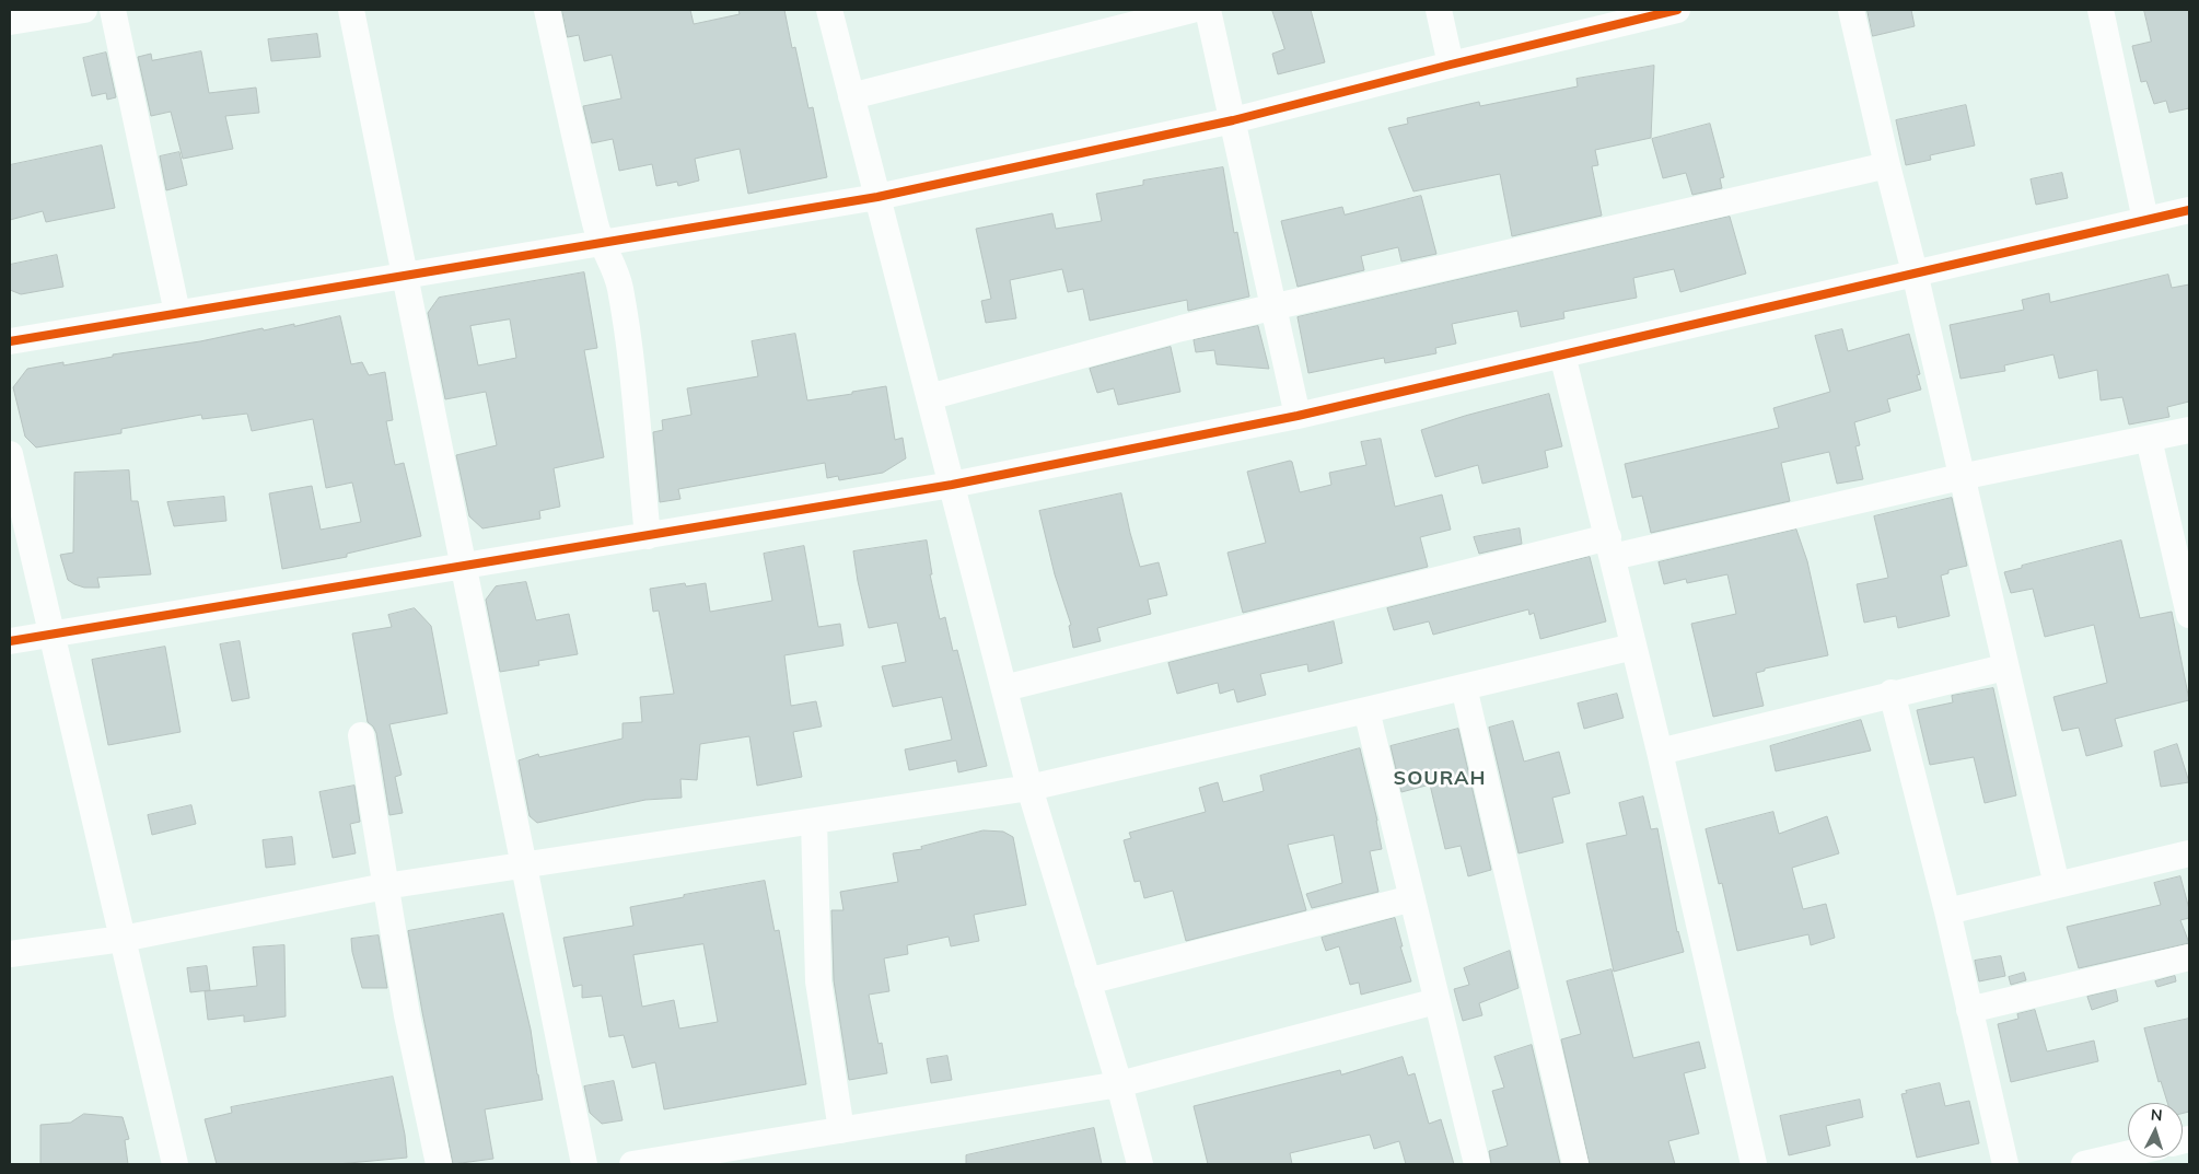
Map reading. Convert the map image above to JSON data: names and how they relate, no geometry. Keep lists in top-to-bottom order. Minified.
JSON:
{"districts":["SOURAH"],"north":"top"}
